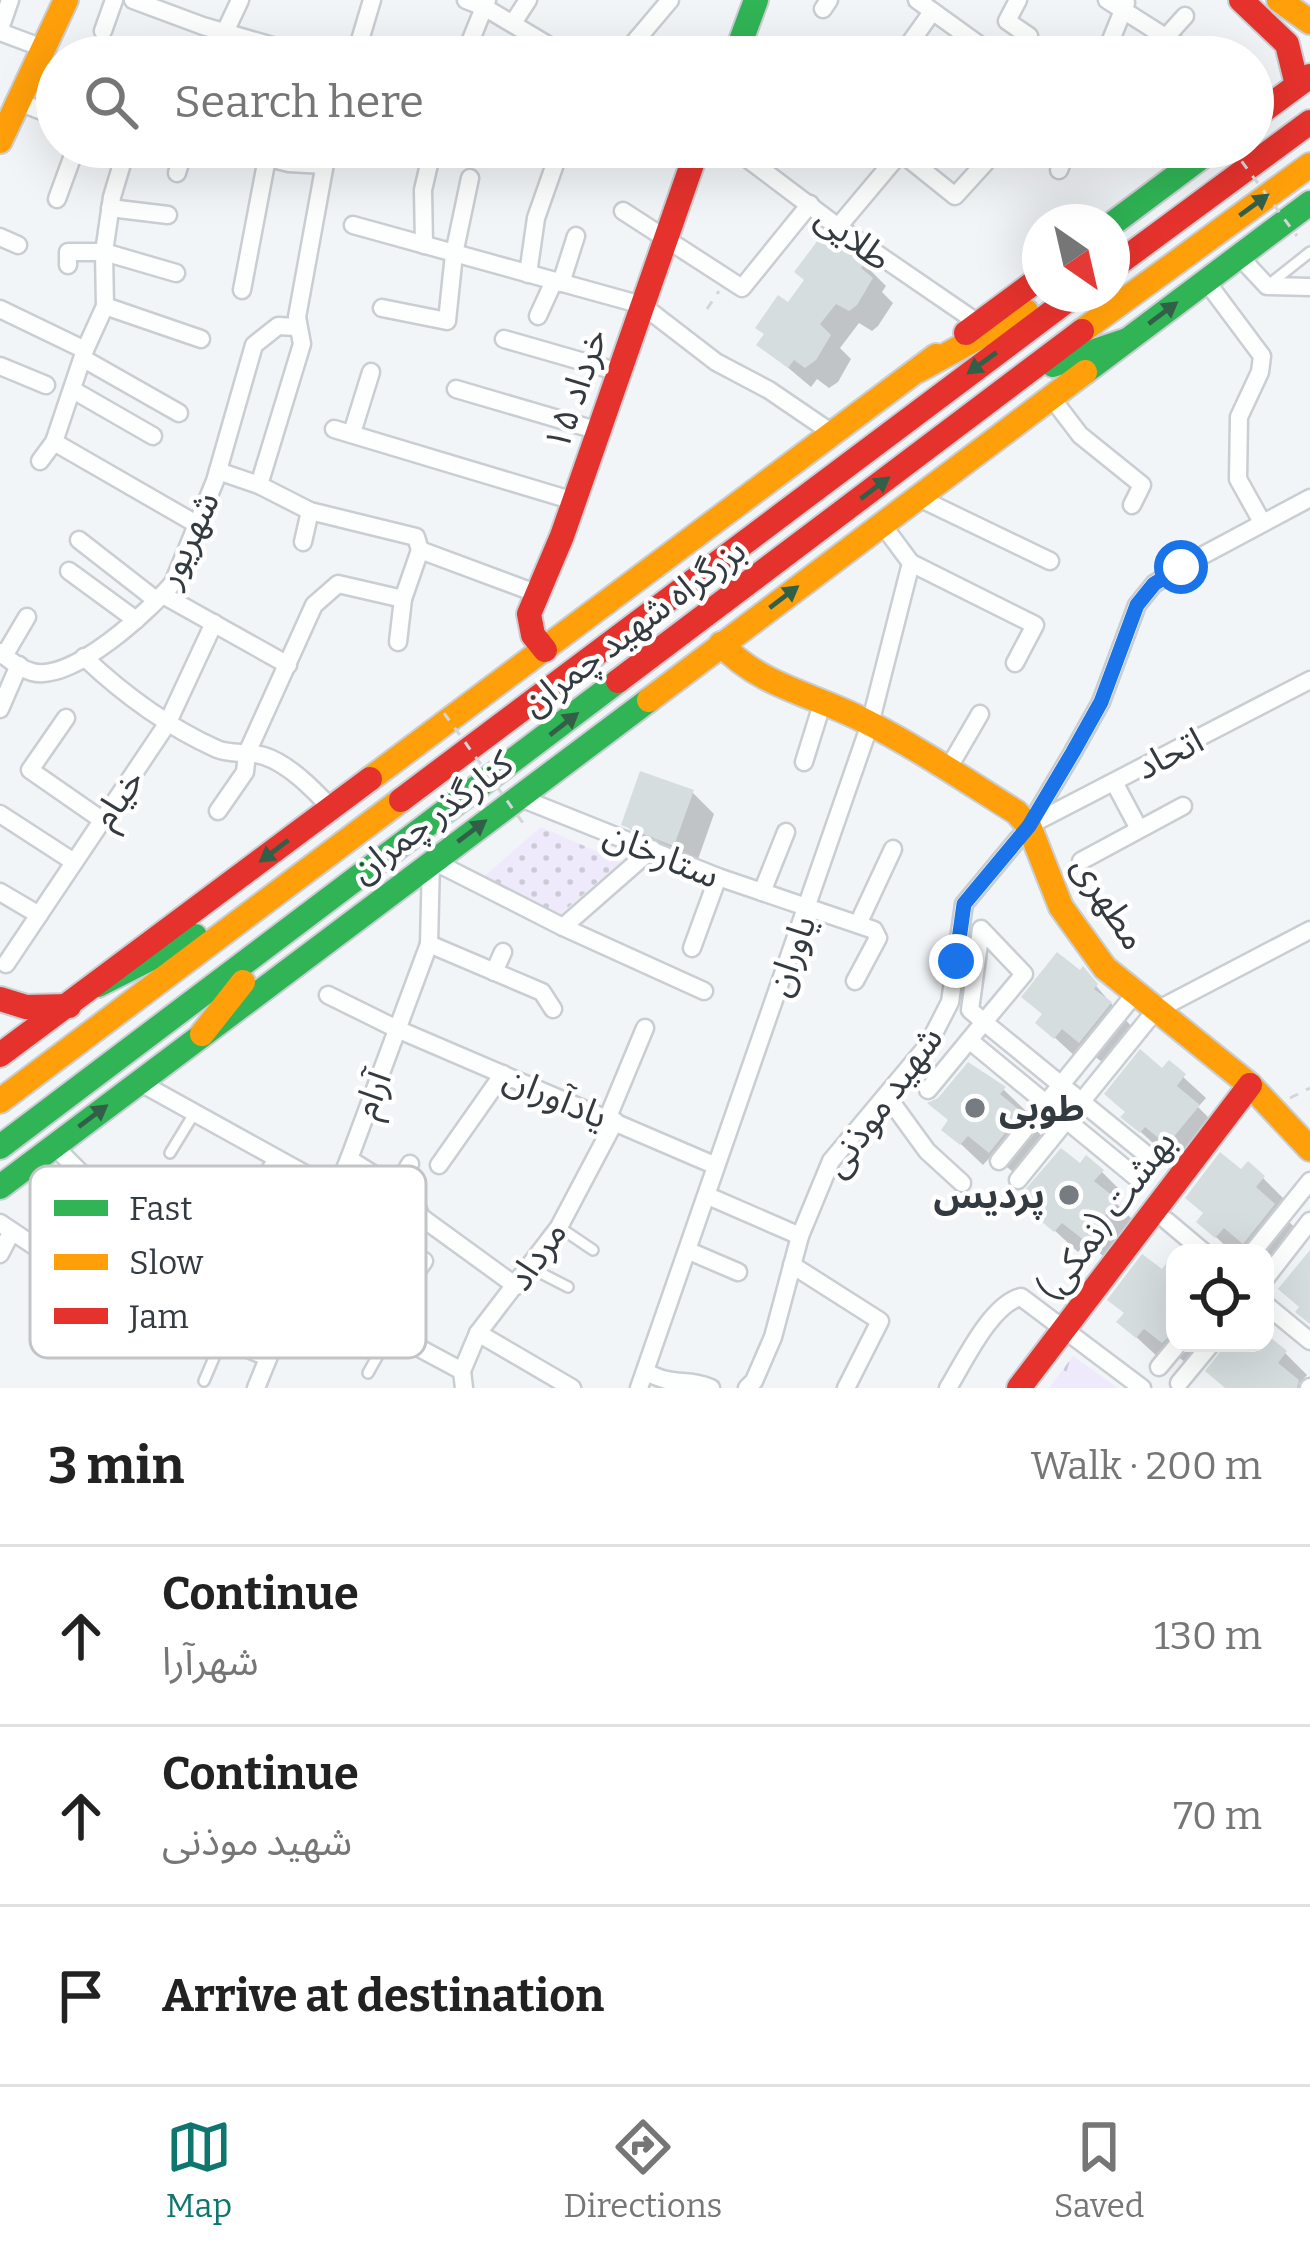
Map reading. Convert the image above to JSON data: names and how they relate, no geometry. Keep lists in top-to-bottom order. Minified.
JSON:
{"streets":{"main road":["۱۵ خرداد","بزرگراه شهید چمران","کنارگذر چمران","مطهری","بهشت (نمکی)"],"street":["طلایی","شهریور","اتحاد","خیام","ستارخان","یاوران","آرام","یادآوران","شهید موذنی","مرداد"]},"crossings":[["طلایی","کنارگذر چمران"],["۱۵ خرداد","کنارگذر چمران"],["اتحاد","مطهری"],["اتحاد","شهید موذنی"],["کنارگذر چمران","ستارخان"],["کنارگذر چمران","آرام"],["ستارخان","یاوران"],["مطهری","شهید موذنی"],["مطهری","بهشت (نمکی)"],["یاوران","یادآوران"],["آرام","یادآوران"],["یادآوران","مرداد"]],"places":["طوبی","پردیس"],"legend":["Fast","Slow","Jam"],"north":"bottom right","page":{"search":"Search here","heading":["3 min","Walk · 200 m"],"list":[["Continue","شهرآرا","130 m"],["Continue","شهید موذنی","70 m"],"Arrive at destination"],"nav":["Map","Directions","Saved"]}}
